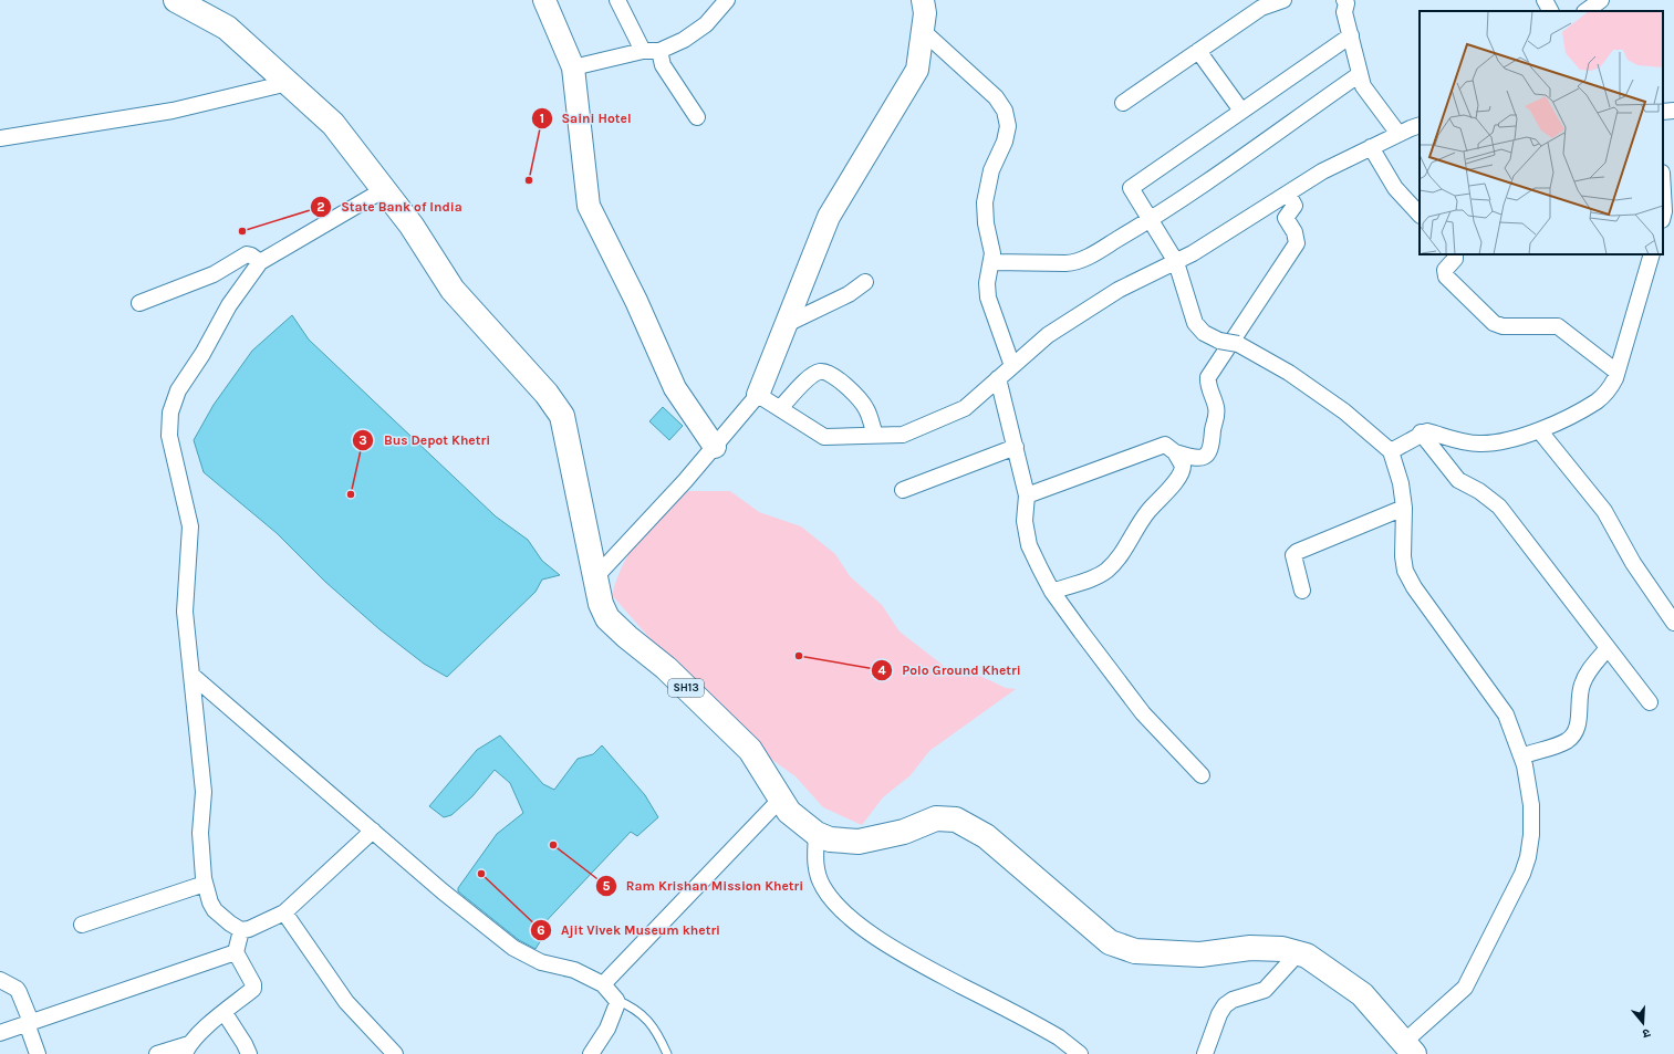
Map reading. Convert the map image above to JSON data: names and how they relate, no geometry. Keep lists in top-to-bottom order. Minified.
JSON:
{"streets":{"main road":["SH13"]},"places":["Saini Hotel","State Bank of India","Bus Depot Khetri","Polo Ground Khetri","Ram Krishan Mission Khetri","Ajit Vivek Museum khetri"],"north":"bottom"}
